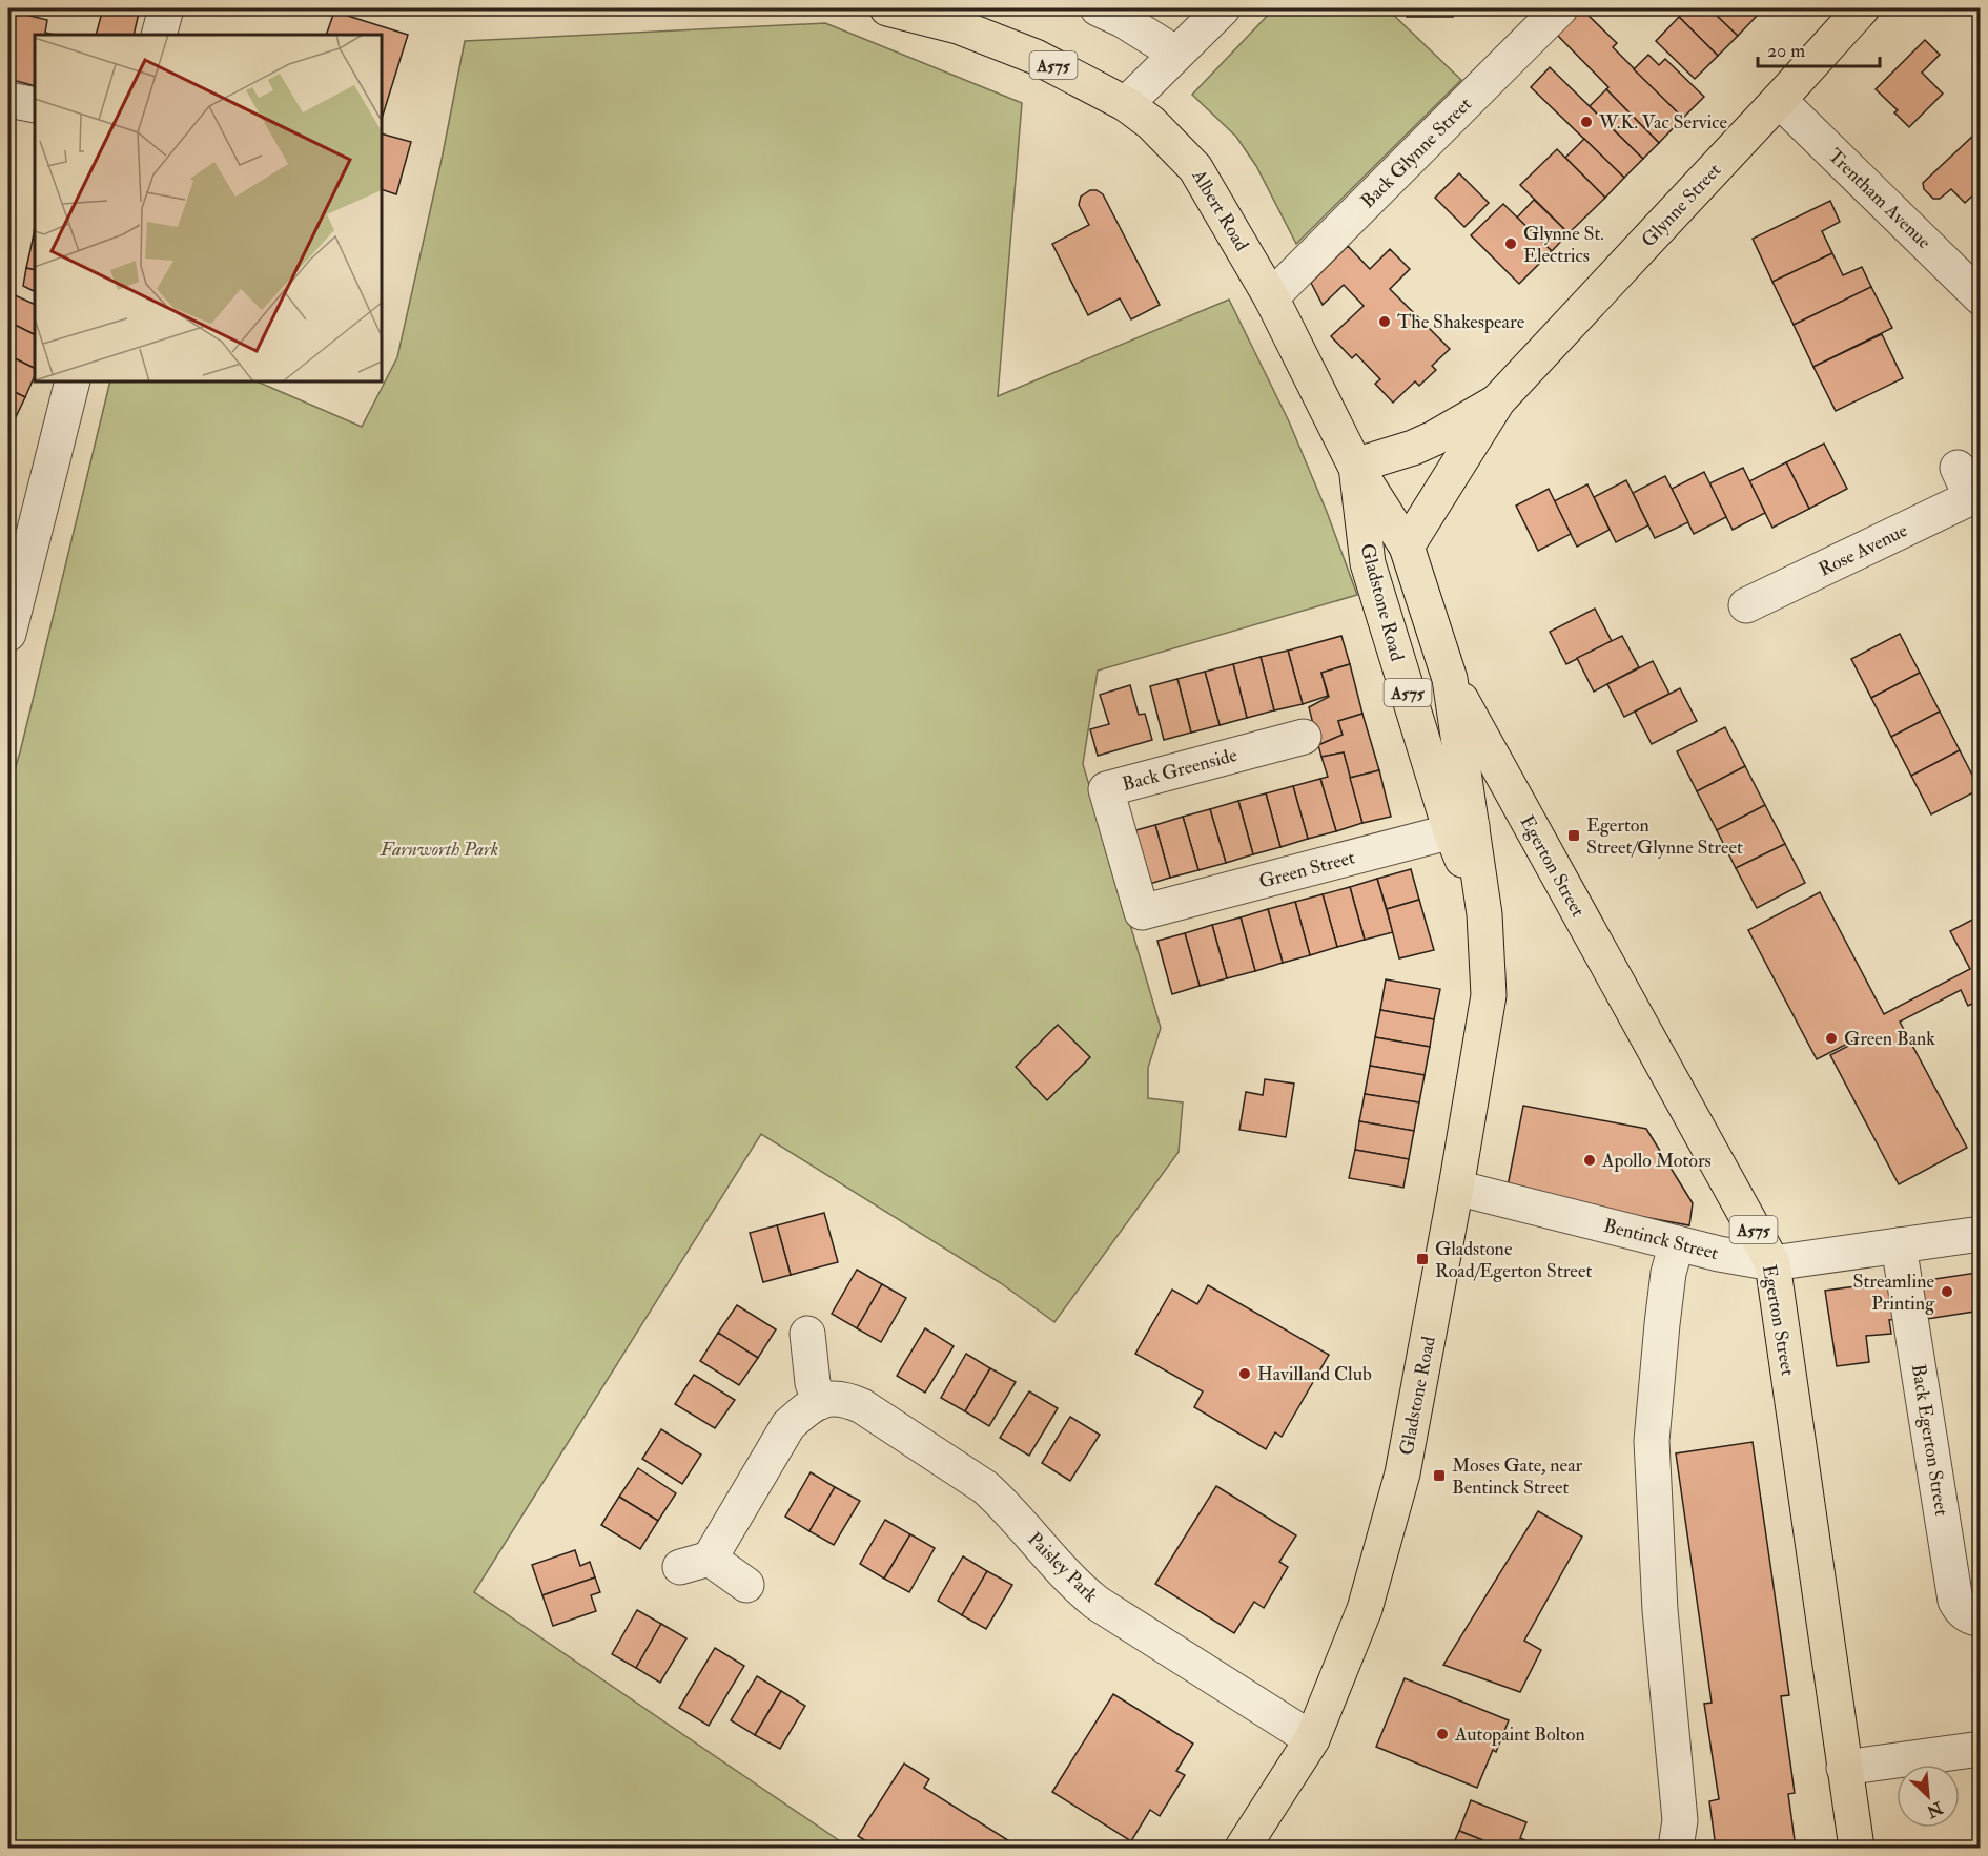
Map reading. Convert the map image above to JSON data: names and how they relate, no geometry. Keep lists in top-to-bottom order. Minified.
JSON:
{"streets":{"main road":["A575","Glynne Street","Albert Road","Gladstone Road","Egerton Street"],"street":["Back Glynne Street","Trentham Avenue","Rose Avenue","Back Greenside","Green Street","Bentinck Street","Back Egerton Street","Paisley Park"]},"crossings":[["A575","Glynne Street"],["A575","Albert Road"],["A575","Gladstone Road"],["A575","Egerton Street"],["Back Glynne Street","Albert Road"],["Trentham Avenue","Glynne Street"],["Glynne Street","Albert Road"],["Glynne Street","Gladstone Road"],["Albert Road","Gladstone Road"],["Gladstone Road","Egerton Street"],["Gladstone Road","Green Street"],["Gladstone Road","Bentinck Street"],["Gladstone Road","Paisley Park"],["Back Greenside","Green Street"],["Egerton Street","Bentinck Street"],["Bentinck Street","Back Egerton Street"]],"parks":["Farnworth Park"],"places":{"other":["W.K. Vac Service","Glynne St. Electrics","The Shakespeare","Green Bank","Apollo Motors","Streamline Printing","Havilland Club","Autopaint Bolton"],"transit":["Egerton Street/Glynne Street","Gladstone Road/Egerton Street","Moses Gate, near Bentinck Street"]},"scale_bar":"20 m","north":"bottom right"}
